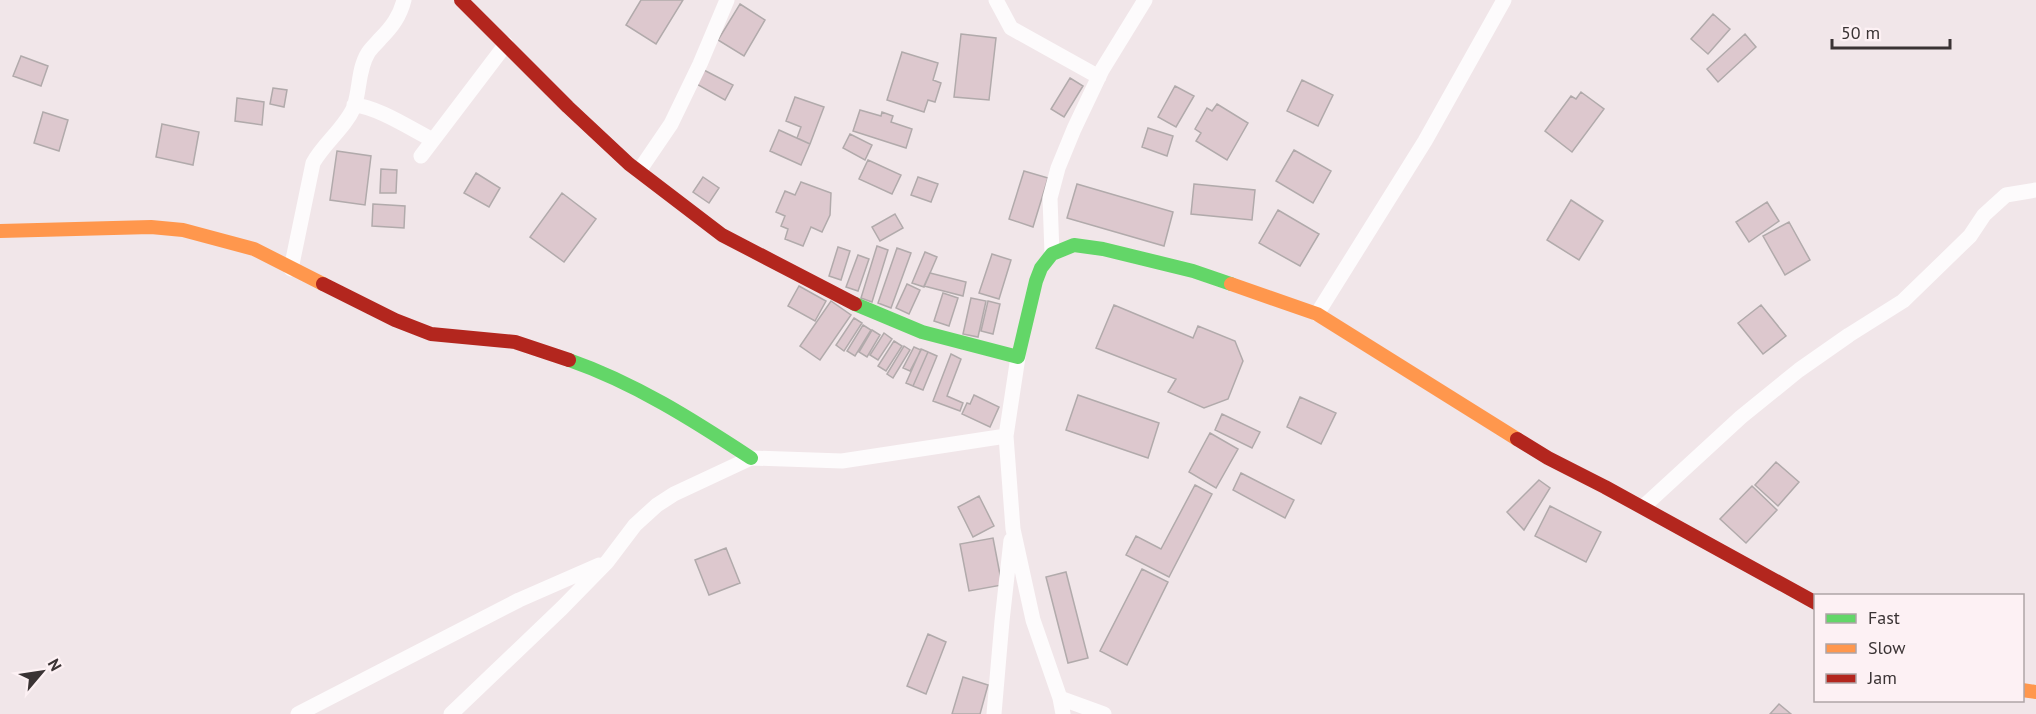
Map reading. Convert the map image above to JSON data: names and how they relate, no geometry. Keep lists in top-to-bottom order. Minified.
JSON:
{"legend":["Fast","Slow","Jam"],"scale_bar":"50 m","north":"top right"}
